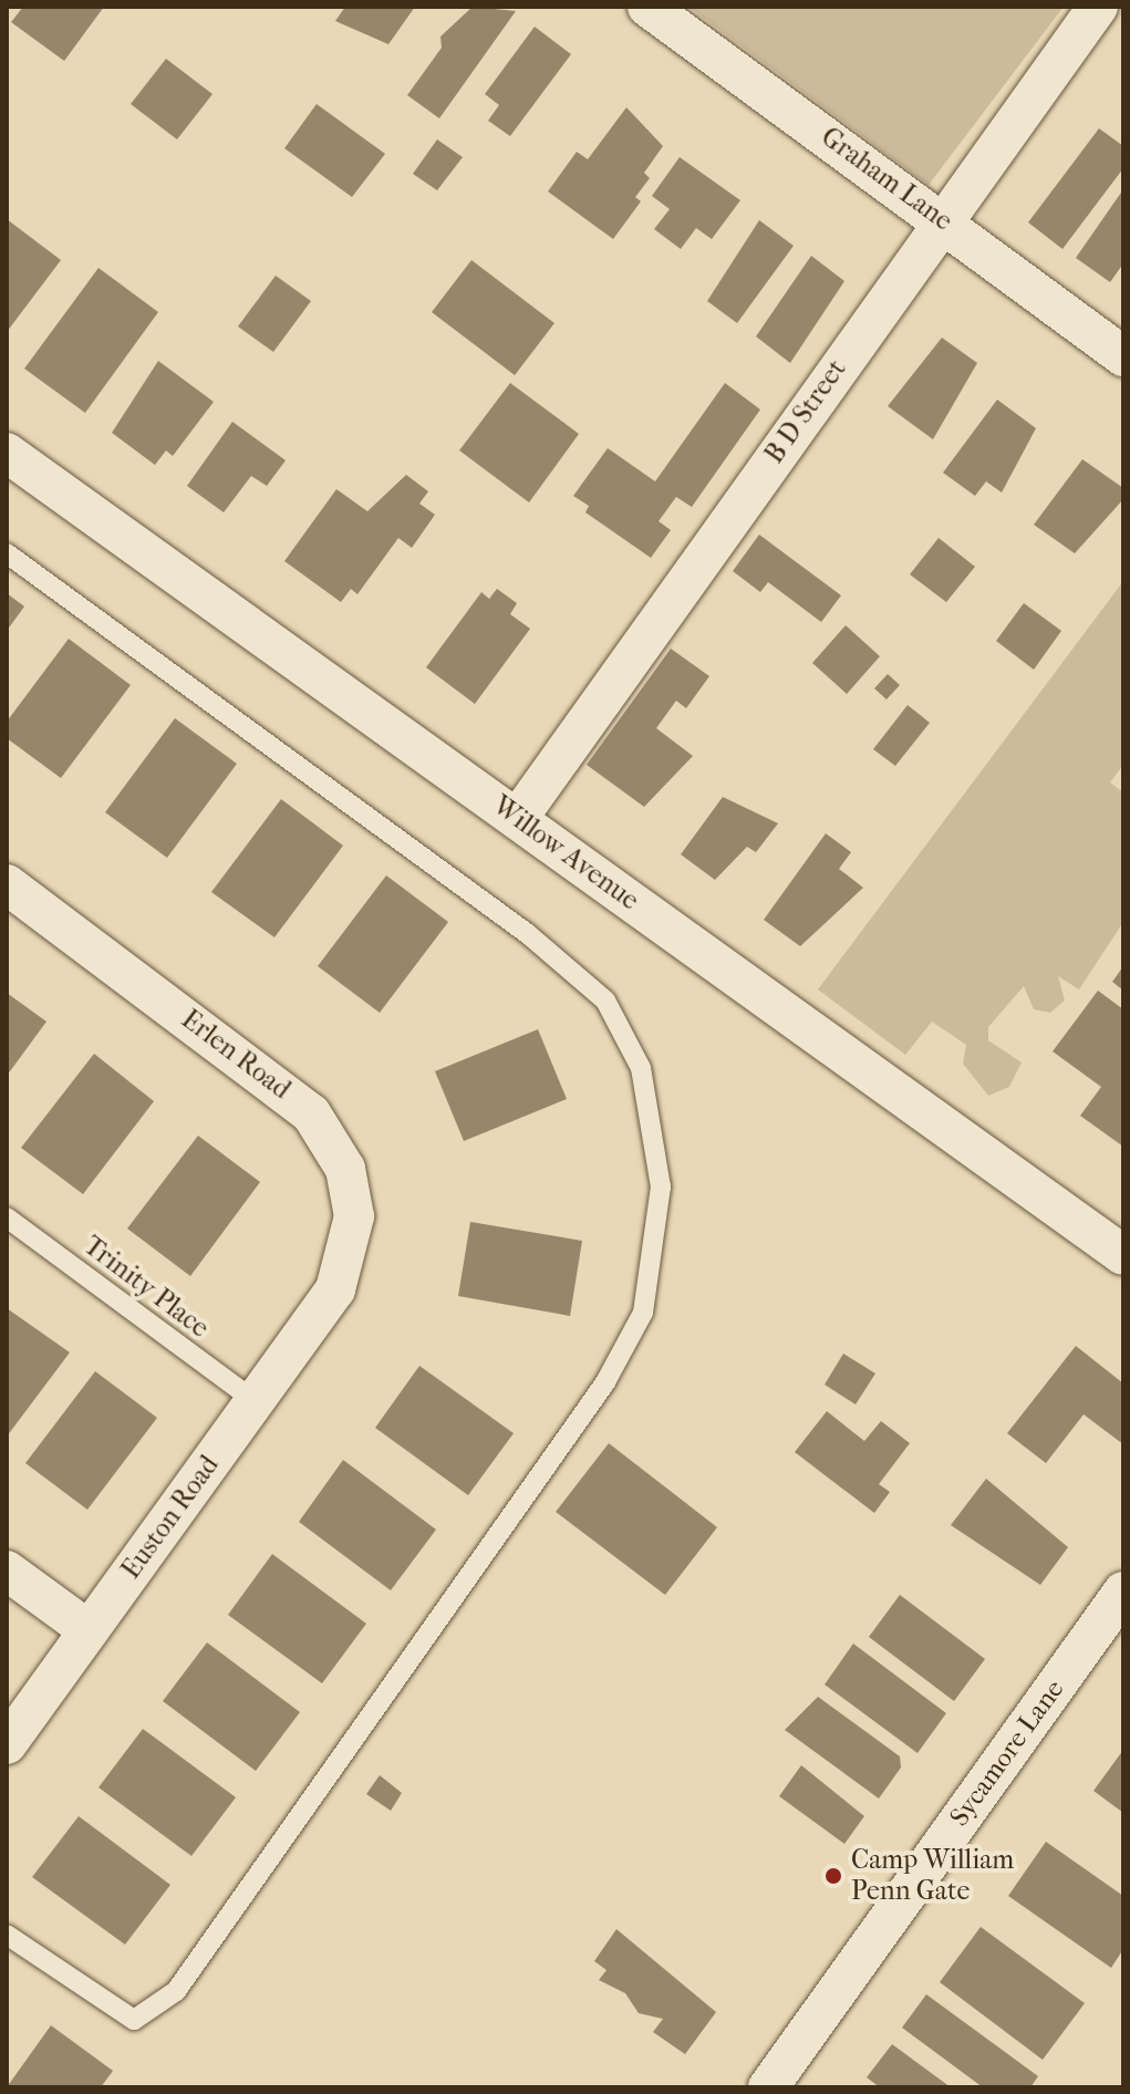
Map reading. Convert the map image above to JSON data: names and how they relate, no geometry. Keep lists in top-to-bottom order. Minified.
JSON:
{"streets":{"street":["Graham Lane","B D Street","Willow Avenue","Erlen Road","Euston Road","Sycamore Lane"],"lane":["Trinity Place"]},"crossings":[["Graham Lane","B D Street"],["B D Street","Willow Avenue"],["Erlen Road","Euston Road"],["Trinity Place","Euston Road"]],"places":["Camp William Penn Gate"]}
